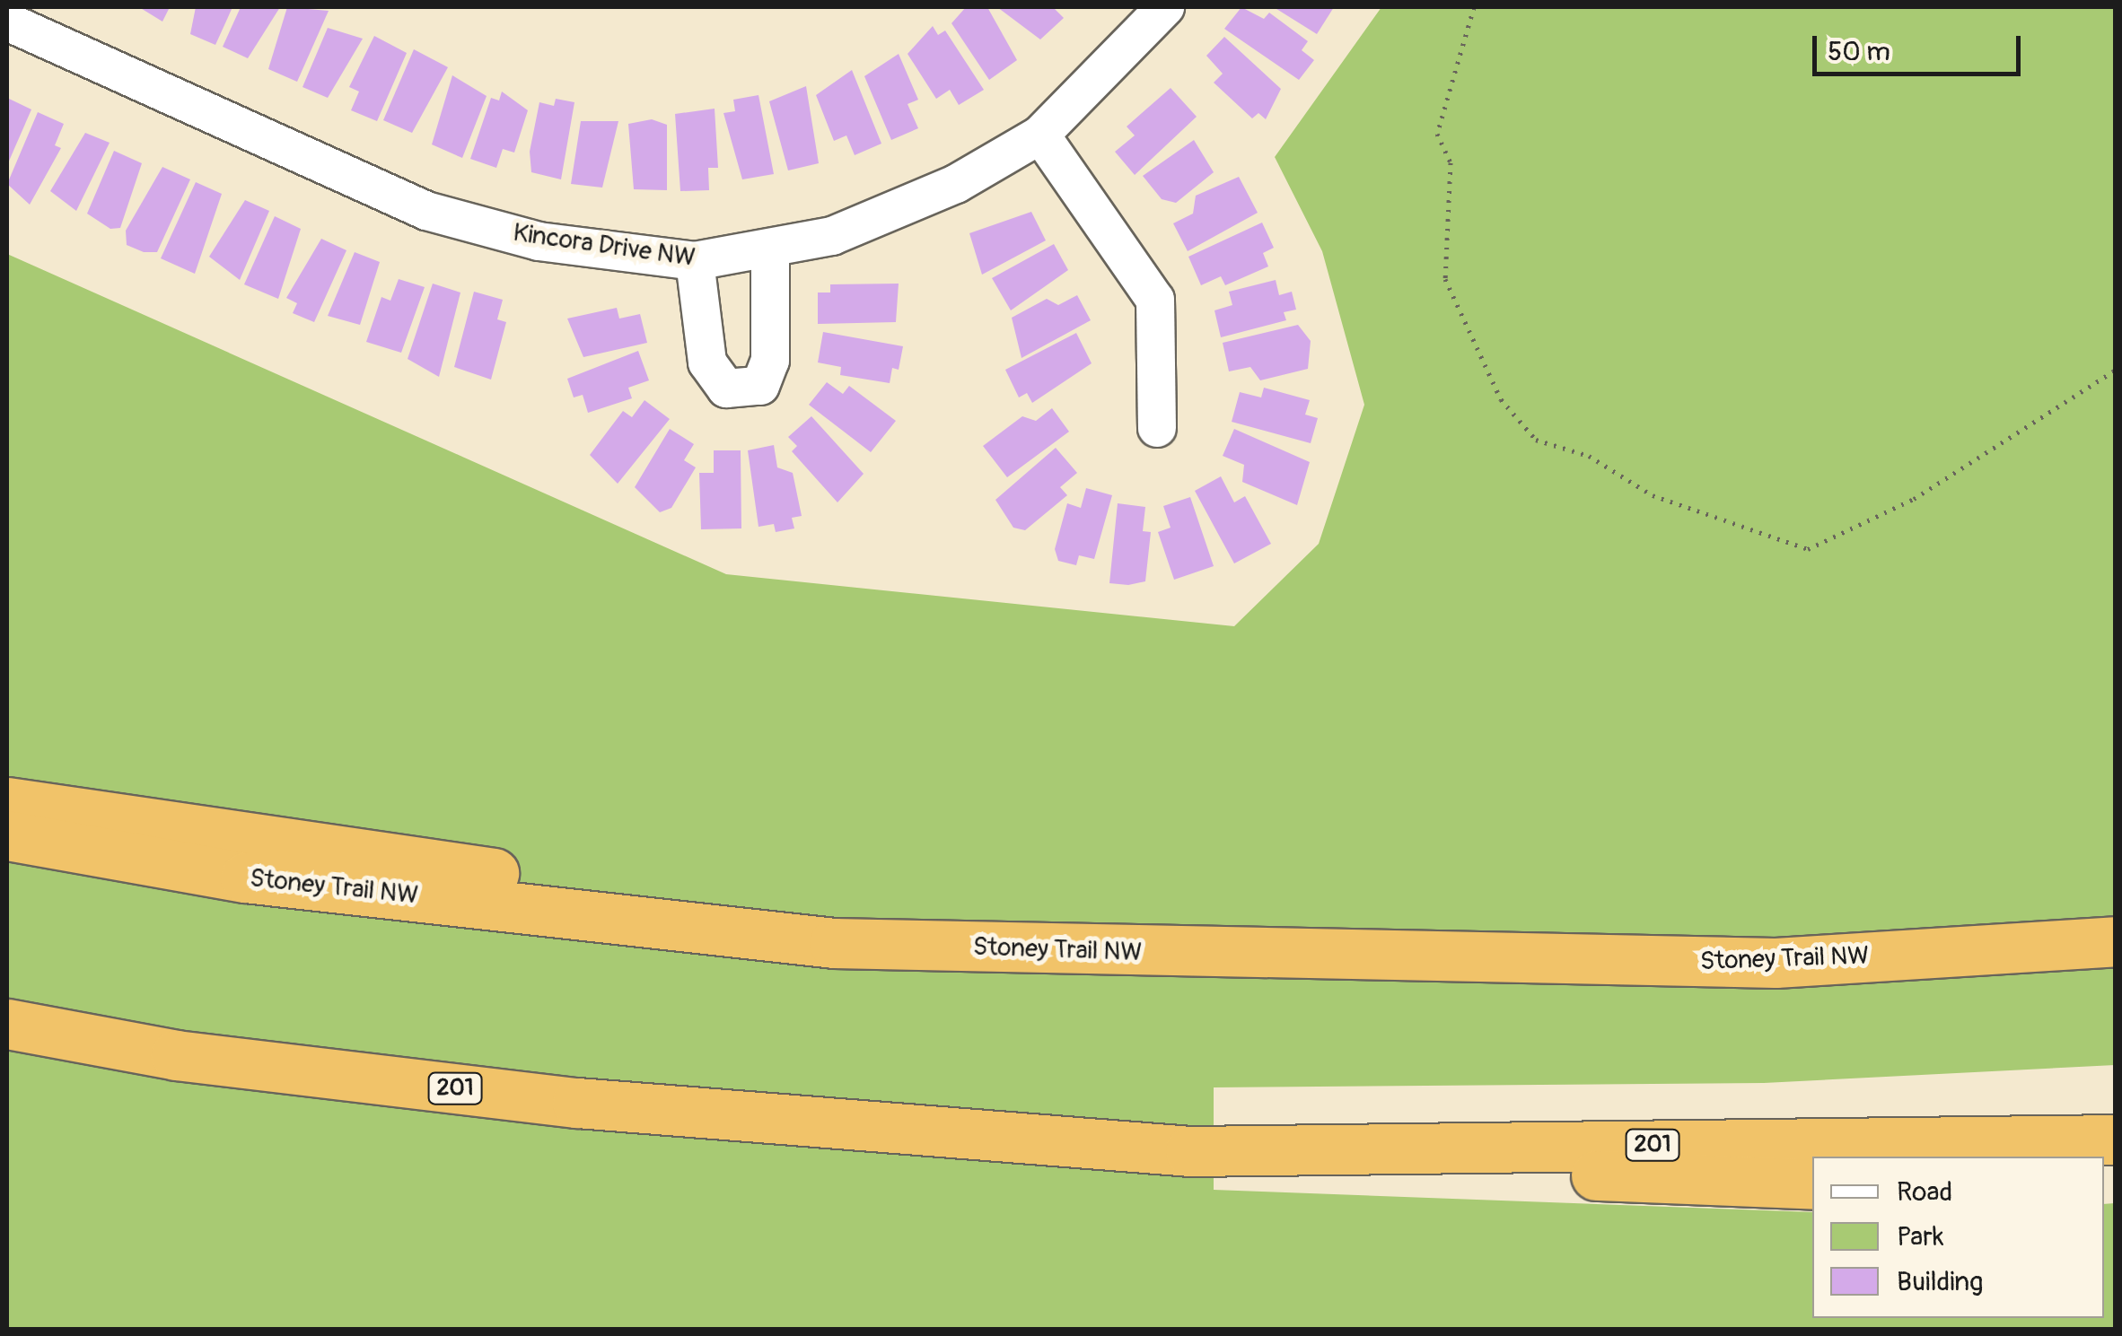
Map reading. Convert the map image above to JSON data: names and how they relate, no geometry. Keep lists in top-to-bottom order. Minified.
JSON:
{"streets":{"highway":["Stoney Trail NW","201"],"street":["Kincora Drive NW"]},"legend":["Road","Park","Building"],"scale_bar":"50 m"}
